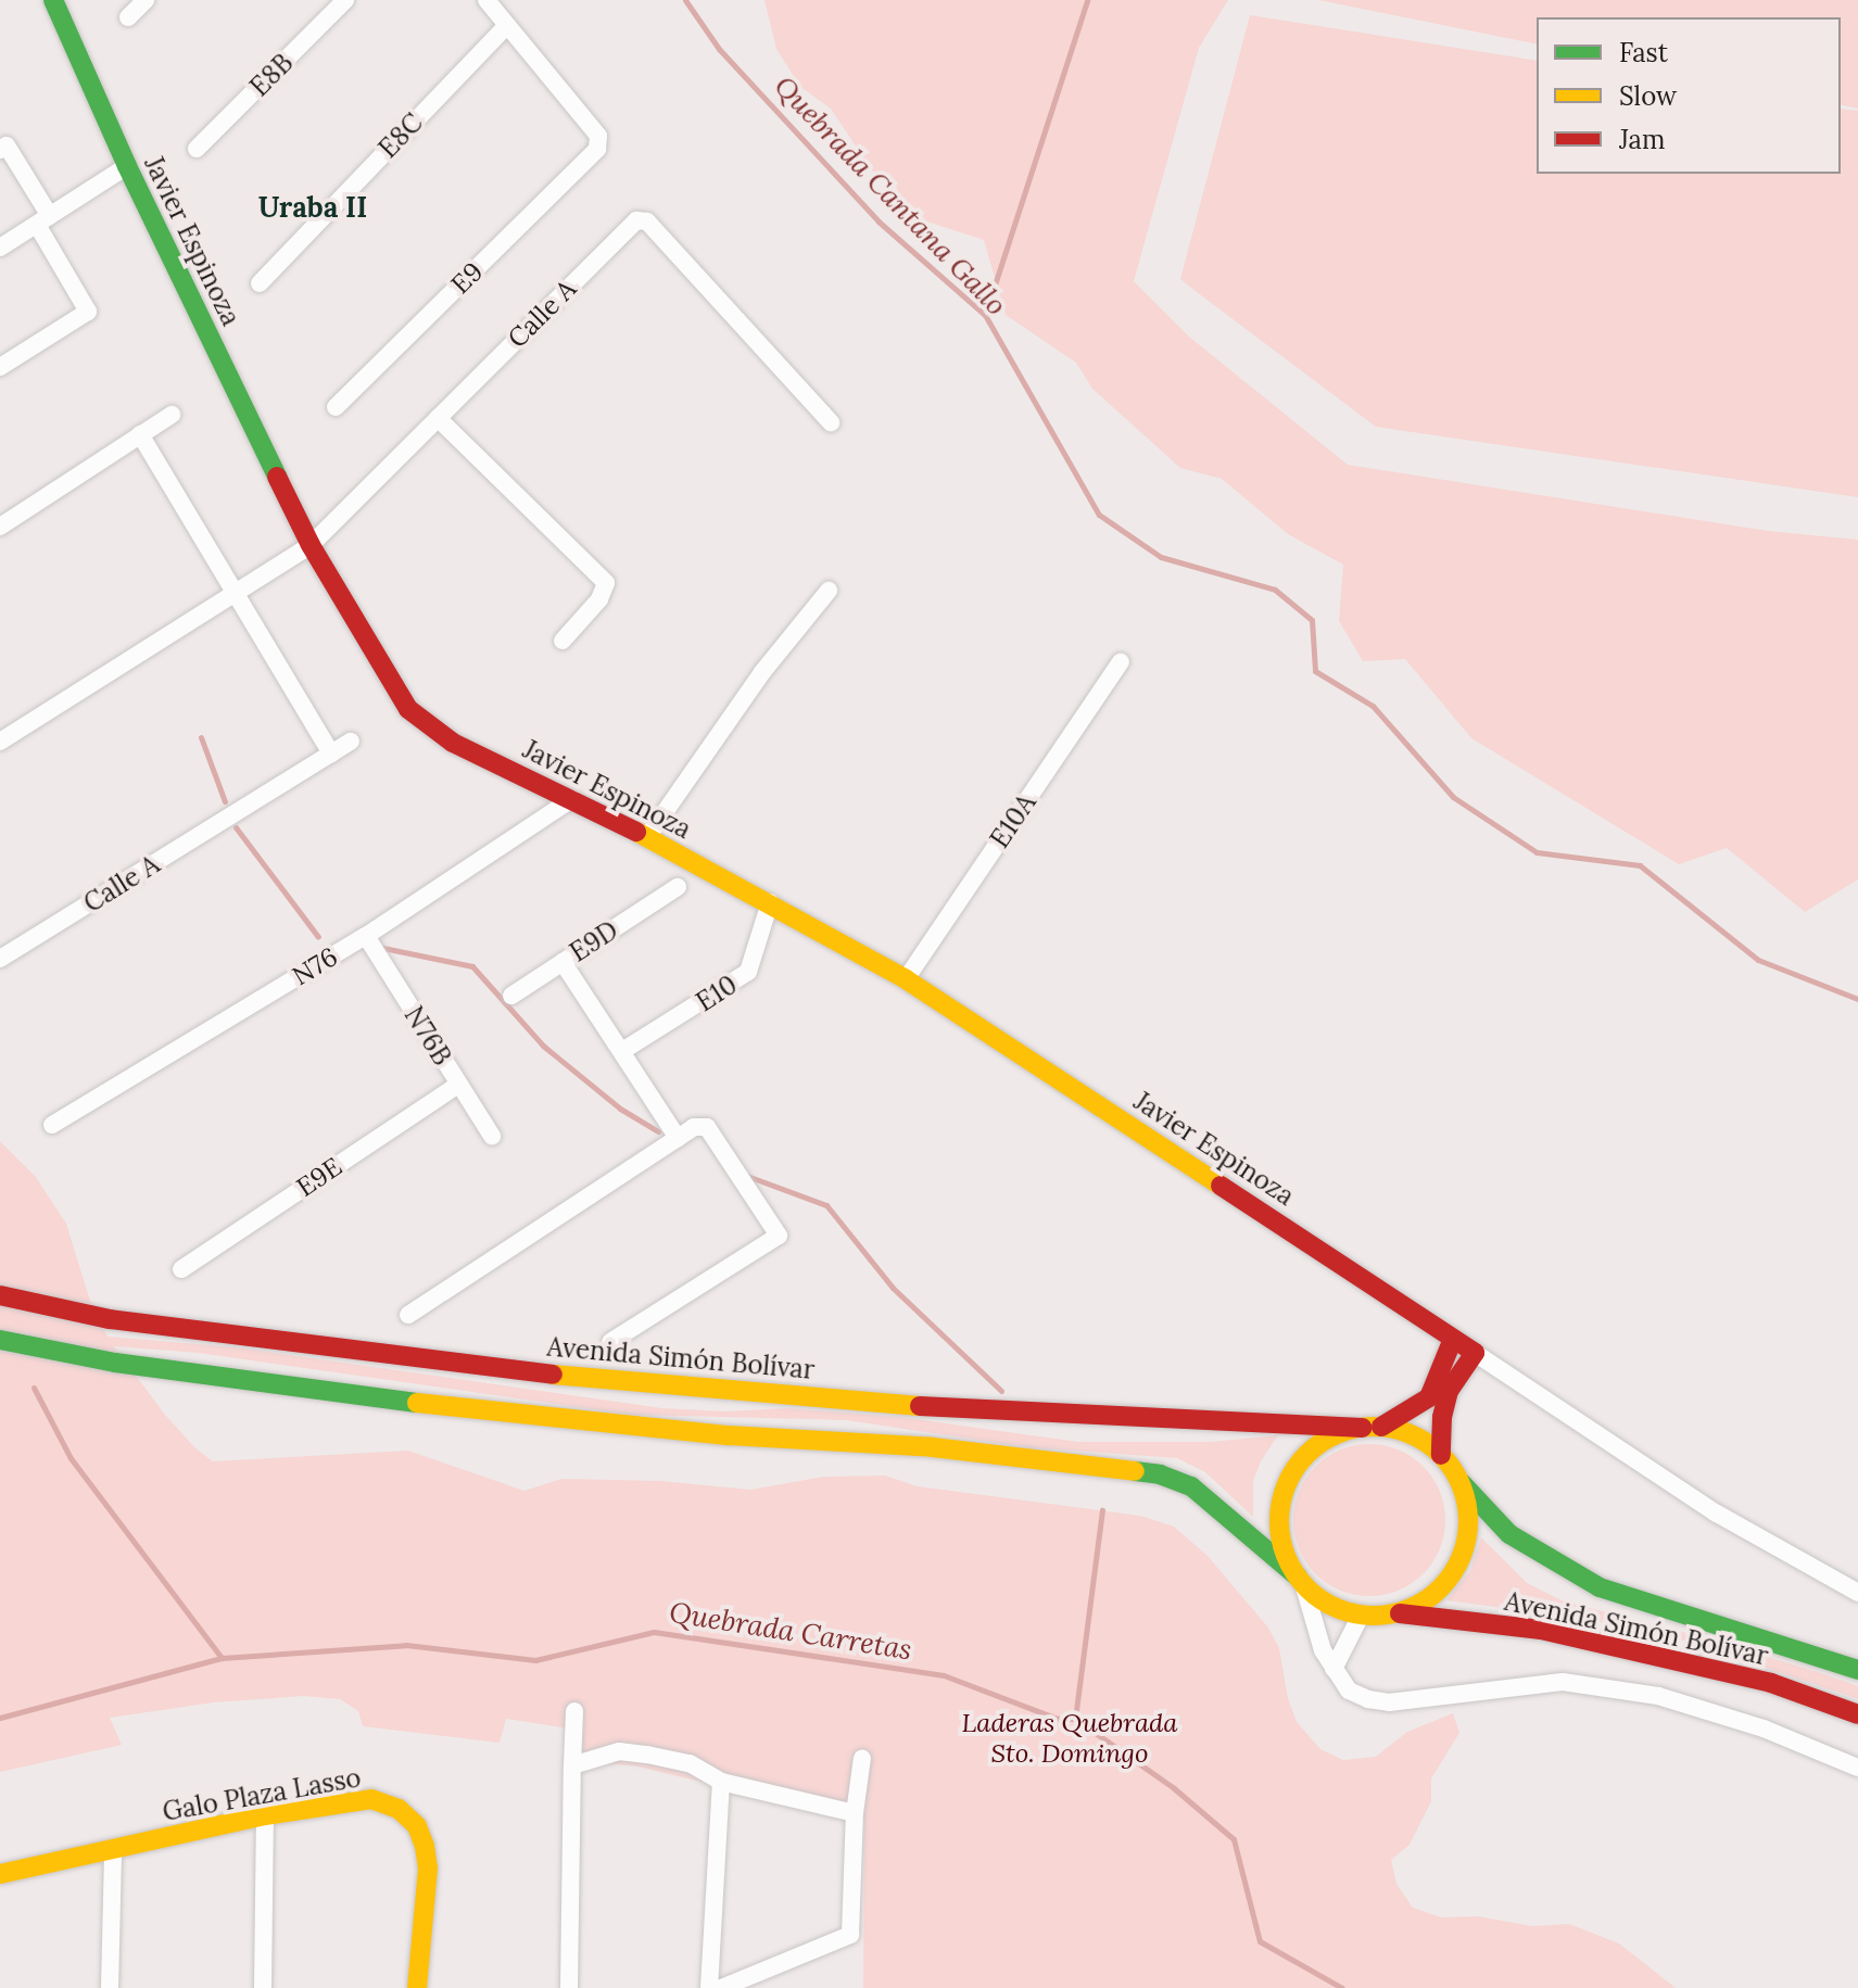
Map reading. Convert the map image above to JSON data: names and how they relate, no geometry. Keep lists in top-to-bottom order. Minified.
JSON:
{"streets":{"main road":["Javier Espinoza","Avenida Simón Bolívar","Galo Plaza Lasso"],"street":["E8B","E8C","E9","Calle A","E10A","E9D","N76","E10","N76B","E9E"]},"crossings":[["E8C","E9"],["Javier Espinoza","Calle A"],["Javier Espinoza","E10A"],["Javier Espinoza","N76"],["Javier Espinoza","E10"],["N76","N76B"],["N76B","E9E"]],"districts":["Uraba II"],"water":["Quebrada Cantana Gallo","Quebrada Carretas"],"parks":["Laderas Quebrada Sto. Domingo"],"legend":["Fast","Slow","Jam"]}
